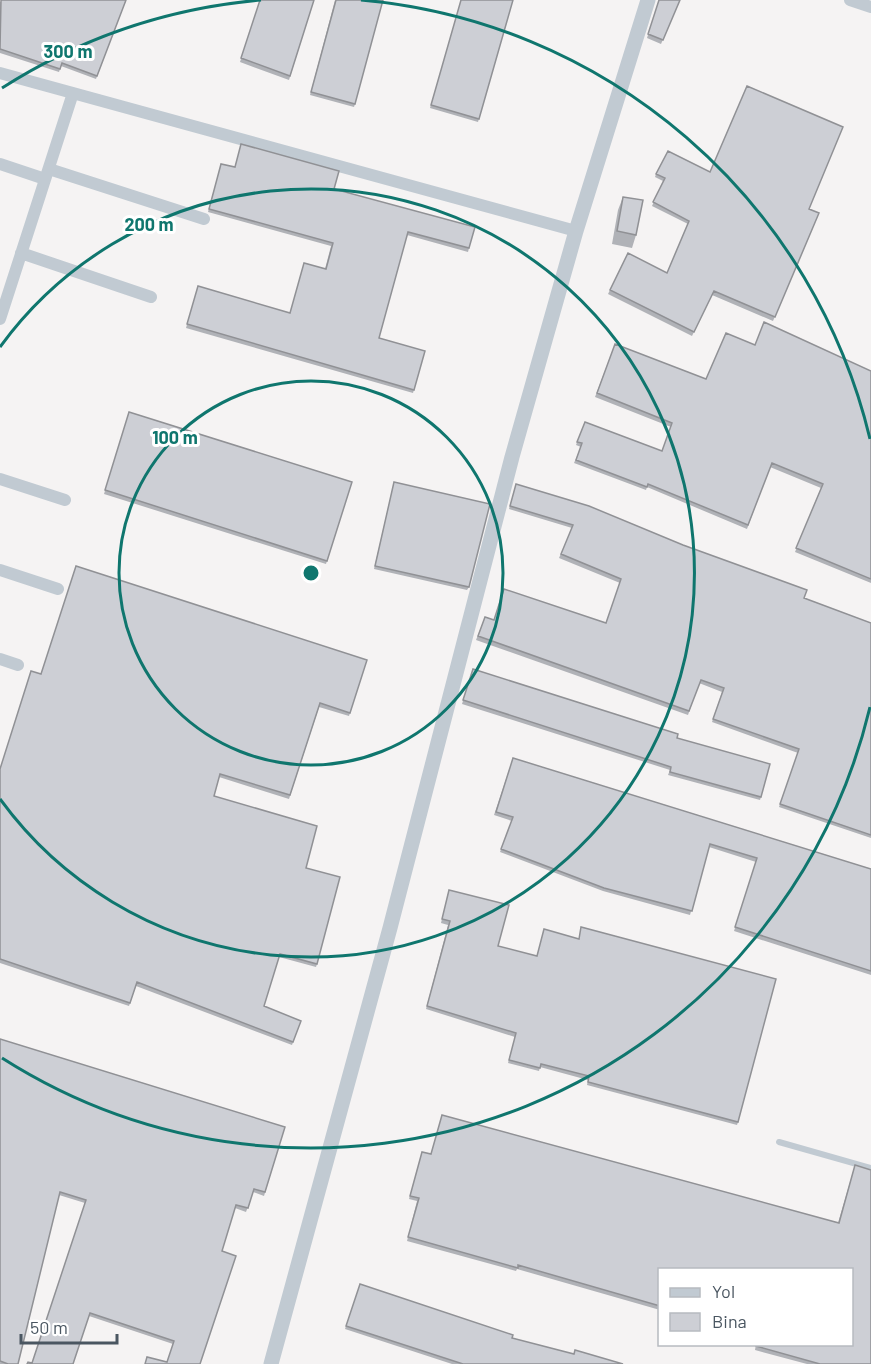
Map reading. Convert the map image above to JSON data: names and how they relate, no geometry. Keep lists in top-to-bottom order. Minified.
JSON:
{"legend":["Yol","Bina"],"scale_bar":"50 m","rings":["300 m","200 m","100 m"]}
